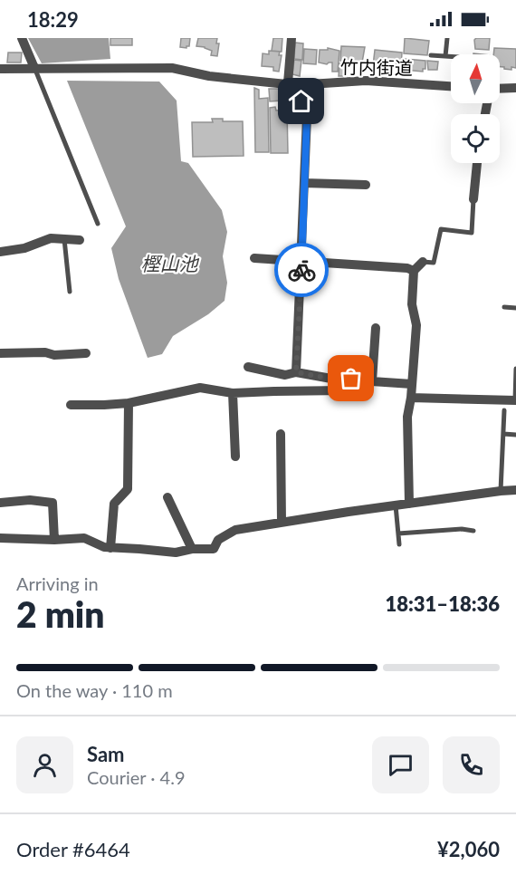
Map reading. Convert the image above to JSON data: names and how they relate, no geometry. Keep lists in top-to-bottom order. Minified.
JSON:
{"streets":{"street":["竹内街道"]},"water":["樫山池"],"north":"top","page":{"status":"18:29","heading":["2 min","Arriving in","18:31–18:36"],"panel":["Sam","Courier · 4.9","Order #6464","¥2,060"],"bar":"On the way · 110 m"}}
